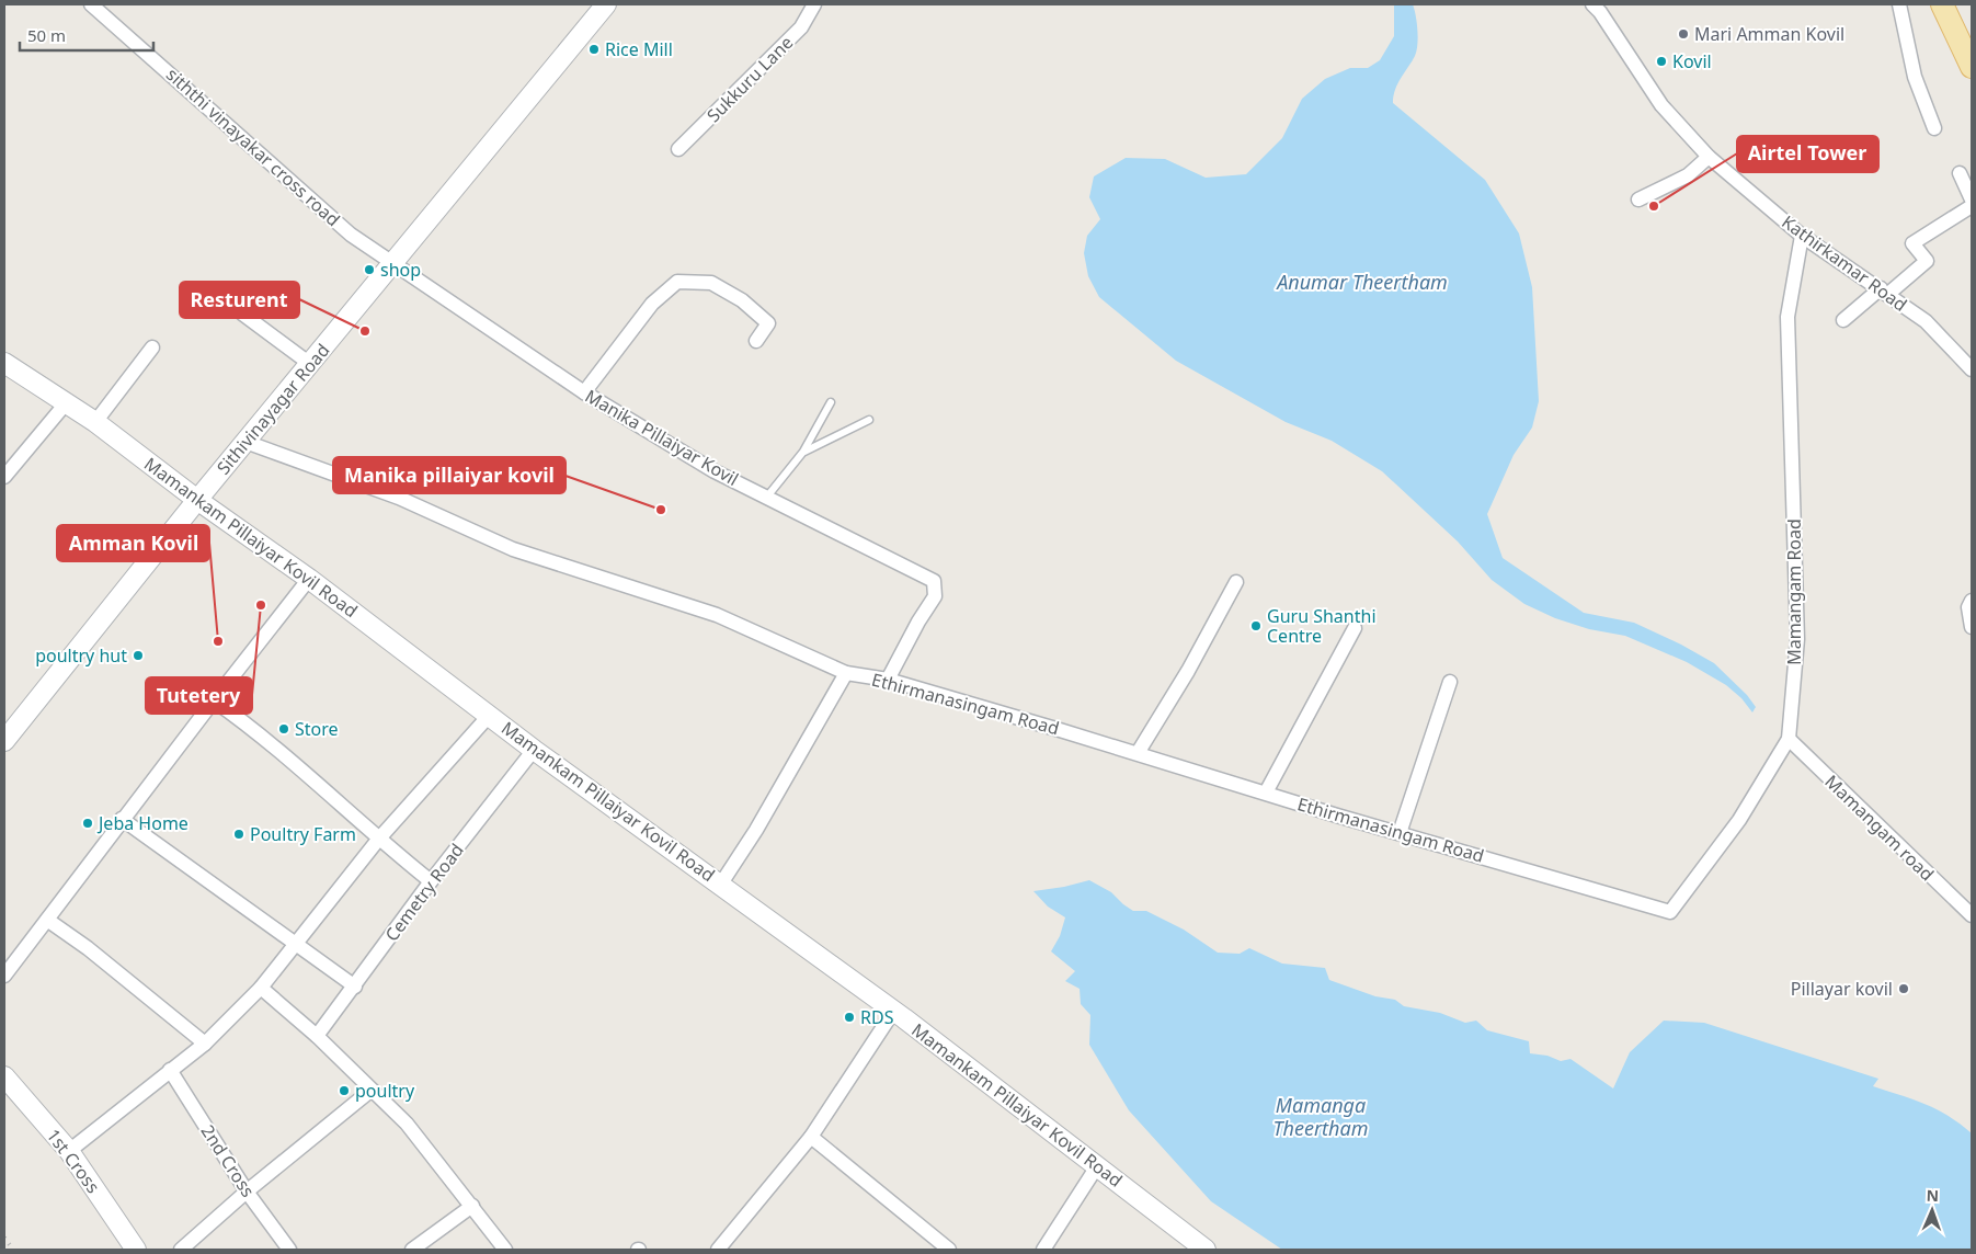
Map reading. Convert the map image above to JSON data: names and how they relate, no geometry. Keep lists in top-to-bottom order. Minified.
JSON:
{"streets":{"main road":["Sithivinayagar Road","Mamankam Pillaiyar Kovil Road","1st Cross"],"street":["Sukkuru Lane","siththi vinayakar cross road","Kathirkamar Road","Manika Pillaiyar Kovil","Mamangam Road","Ethirmanasingam Road","Mamangam road","Cemetry Road","2nd Cross"]},"crossings":[["siththi vinayakar cross road","Sithivinayagar Road"],["siththi vinayakar cross road","Manika Pillaiyar Kovil"],["Kathirkamar Road","Mamangam Road"],["Sithivinayagar Road","Manika Pillaiyar Kovil"],["Sithivinayagar Road","Mamankam Pillaiyar Kovil Road"],["Sithivinayagar Road","Ethirmanasingam Road"],["Manika Pillaiyar Kovil","Ethirmanasingam Road"],["Mamankam Pillaiyar Kovil Road","Cemetry Road"],["Mamangam Road","Ethirmanasingam Road"],["Mamangam Road","Mamangam road"]],"water":["Anumar Theertham","Mamanga Theertham"],"places":["Mari Amman Kovil","Rice Mill","Kovil","Airtel Tower","shop","Resturent","Manika pillaiyar kovil","Tutetery","Guru Shanthi Centre","Amman Kovil","poultry hut","Store","Jeba Home","Poultry Farm","Pillayar kovil","RDS","poultry"],"scale_bar":"50 m","north":"top"}
